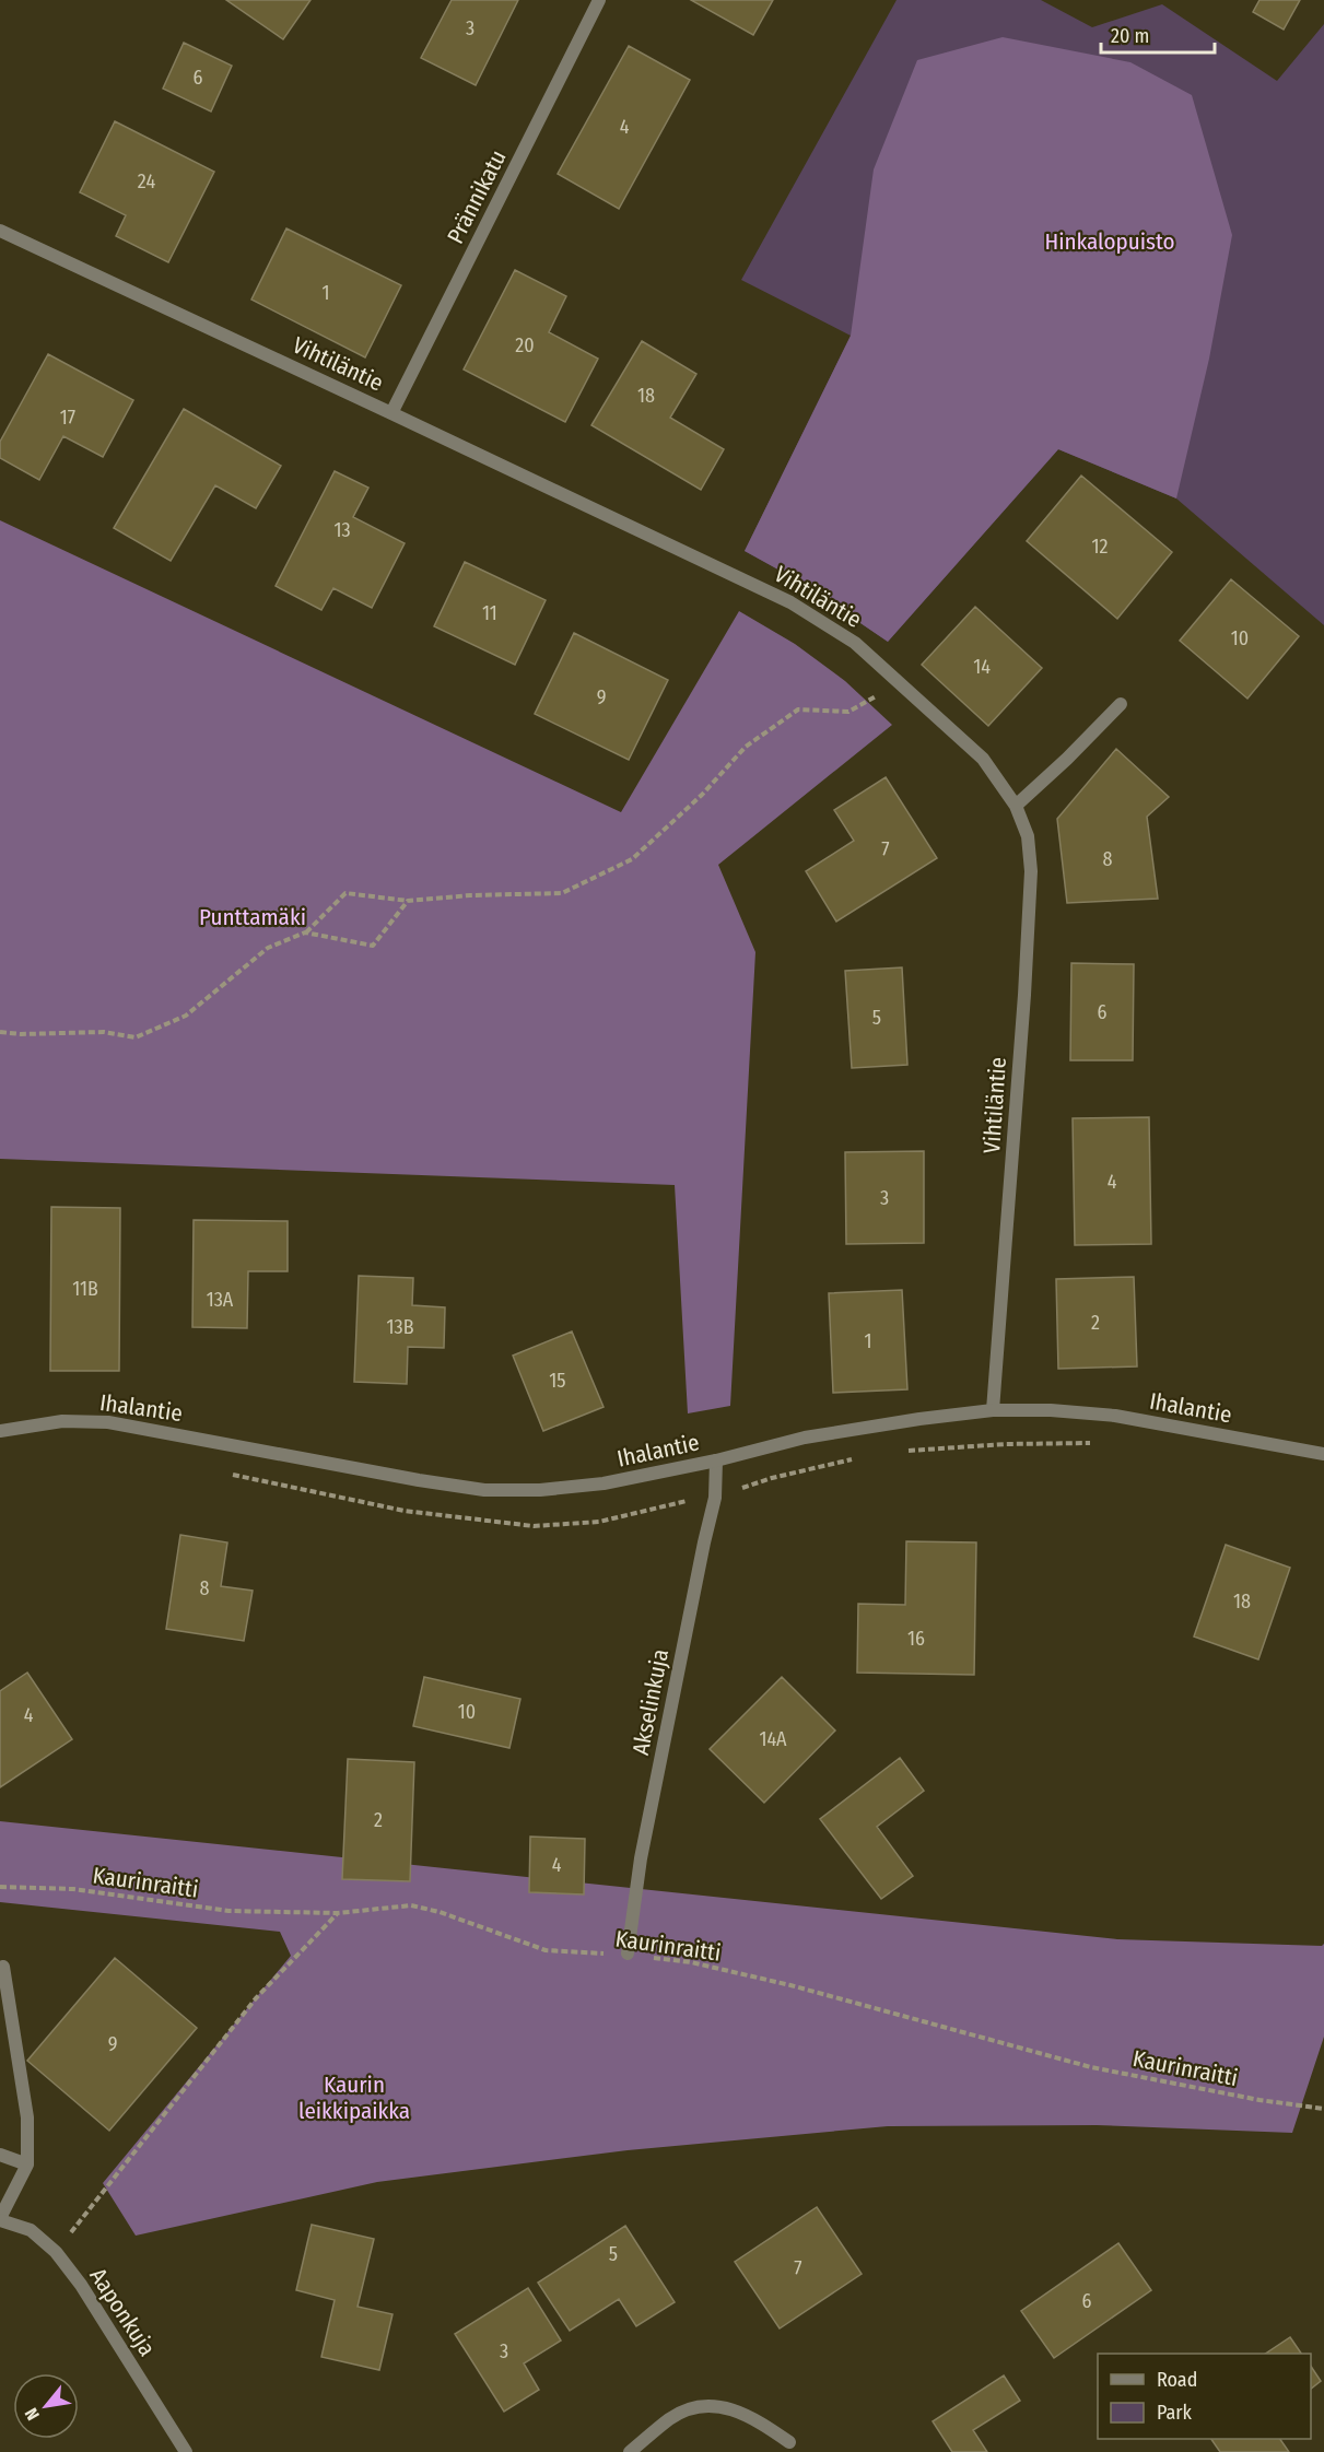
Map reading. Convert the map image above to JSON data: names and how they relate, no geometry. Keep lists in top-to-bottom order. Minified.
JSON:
{"streets":{"street":["Prännikatu","Vihtiläntie","Ihalantie","Akselinkuja","Aaponkuja"],"path":["Kaurinraitti"]},"crossings":[["Prännikatu","Vihtiläntie"],["Vihtiläntie","Ihalantie"],["Ihalantie","Akselinkuja"],["Akselinkuja","Kaurinraitti"]],"parks":["Hinkalopuisto","Punttamäki","Kaurin leikkipaikka"],"house_numbers":["3","6","4","24","1","20","18","17","13","12","11","10","14","9","7","8","6","5","4","3","11B","13A","2","13B","1","15","8","18","16","10","4","14A","2","4","9","5","7","6","3"],"legend":["Road","Park"],"scale_bar":"20 m","north":"bottom left"}
